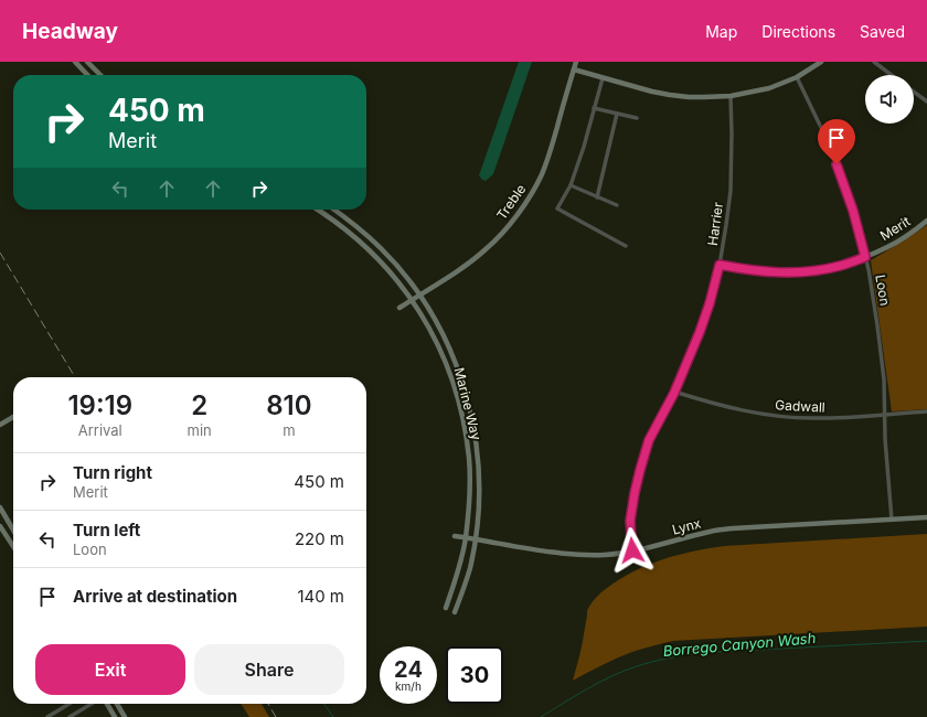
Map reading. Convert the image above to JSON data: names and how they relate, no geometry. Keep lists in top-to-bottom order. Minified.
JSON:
{"streets":{"street":["Treble","Harrier","Merit","Loon","Marine Way","Gadwall","Lynx"]},"crossings":[["Treble","Marine Way"],["Harrier","Merit"],["Harrier","Gadwall"],["Harrier","Lynx"],["Merit","Loon"],["Loon","Gadwall"],["Loon","Lynx"],["Marine Way","Lynx"]],"water":["Borrego Canyon Wash"],"page":{"header":"Headway","nav":["Map","Directions","Saved"],"turn":["450 m","Merit"],"eta":["19:19","Arrival","2","min","810","m"],"list":[{"name":"Turn right","note":"Merit","value":"450 m"},{"name":"Turn left","note":"Loon","value":"220 m"},{"name":"Arrive at destination","value":"140 m"}],"buttons":["Exit","Share"],"speed":"24 km/h","limit":"30"}}
